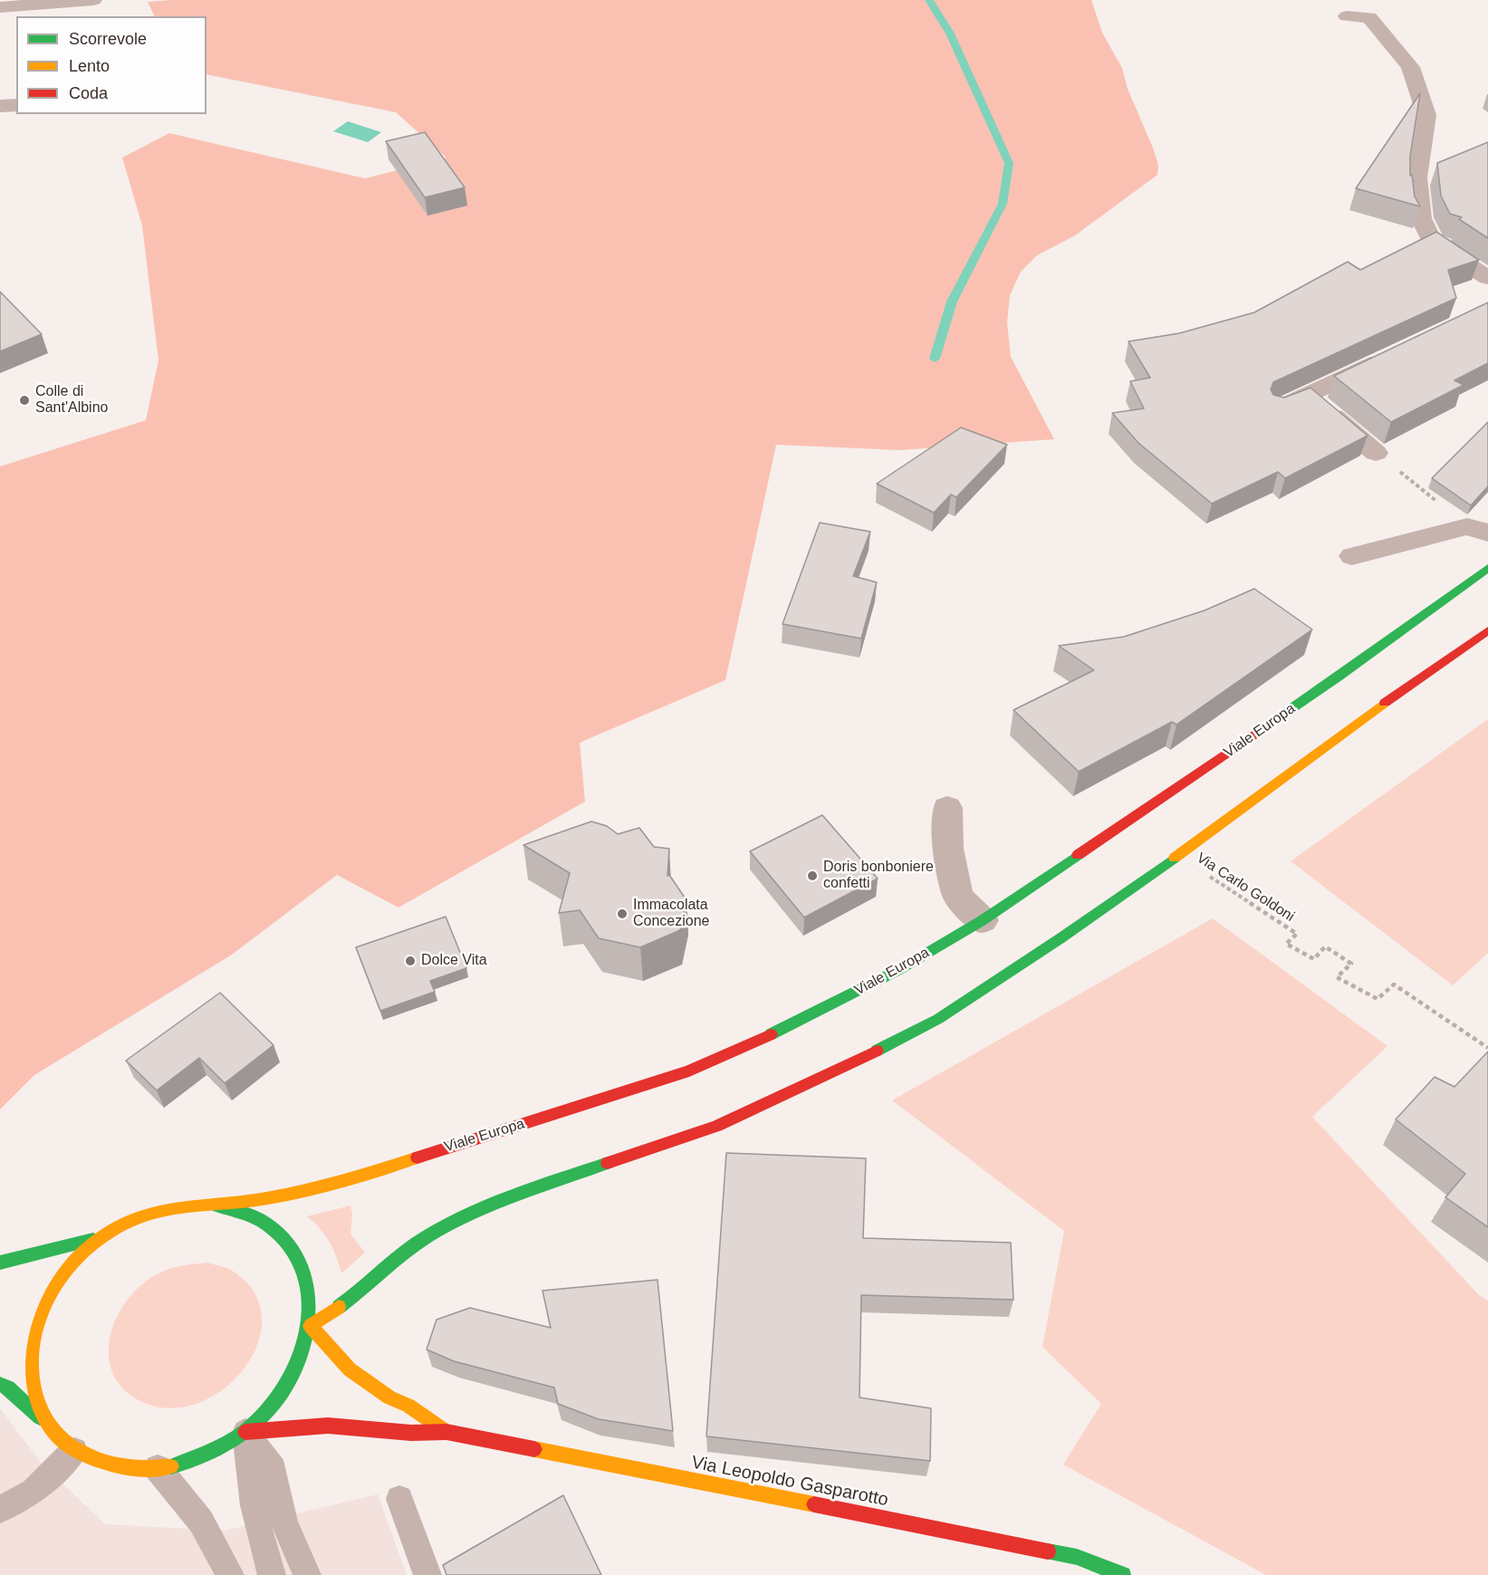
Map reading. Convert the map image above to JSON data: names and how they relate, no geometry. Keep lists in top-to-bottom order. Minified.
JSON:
{"streets":{"street":["Viale Europa","Via Leopoldo Gasparotto"],"path":["Via Carlo Goldoni"]},"crossings":[["Viale Europa","Via Leopoldo Gasparotto"]],"places":["Colle di Sant'Albino","Doris bonboniere confetti","Immacolata Concezione","Dolce Vita"],"legend":["Scorrevole","Lento","Coda"]}
